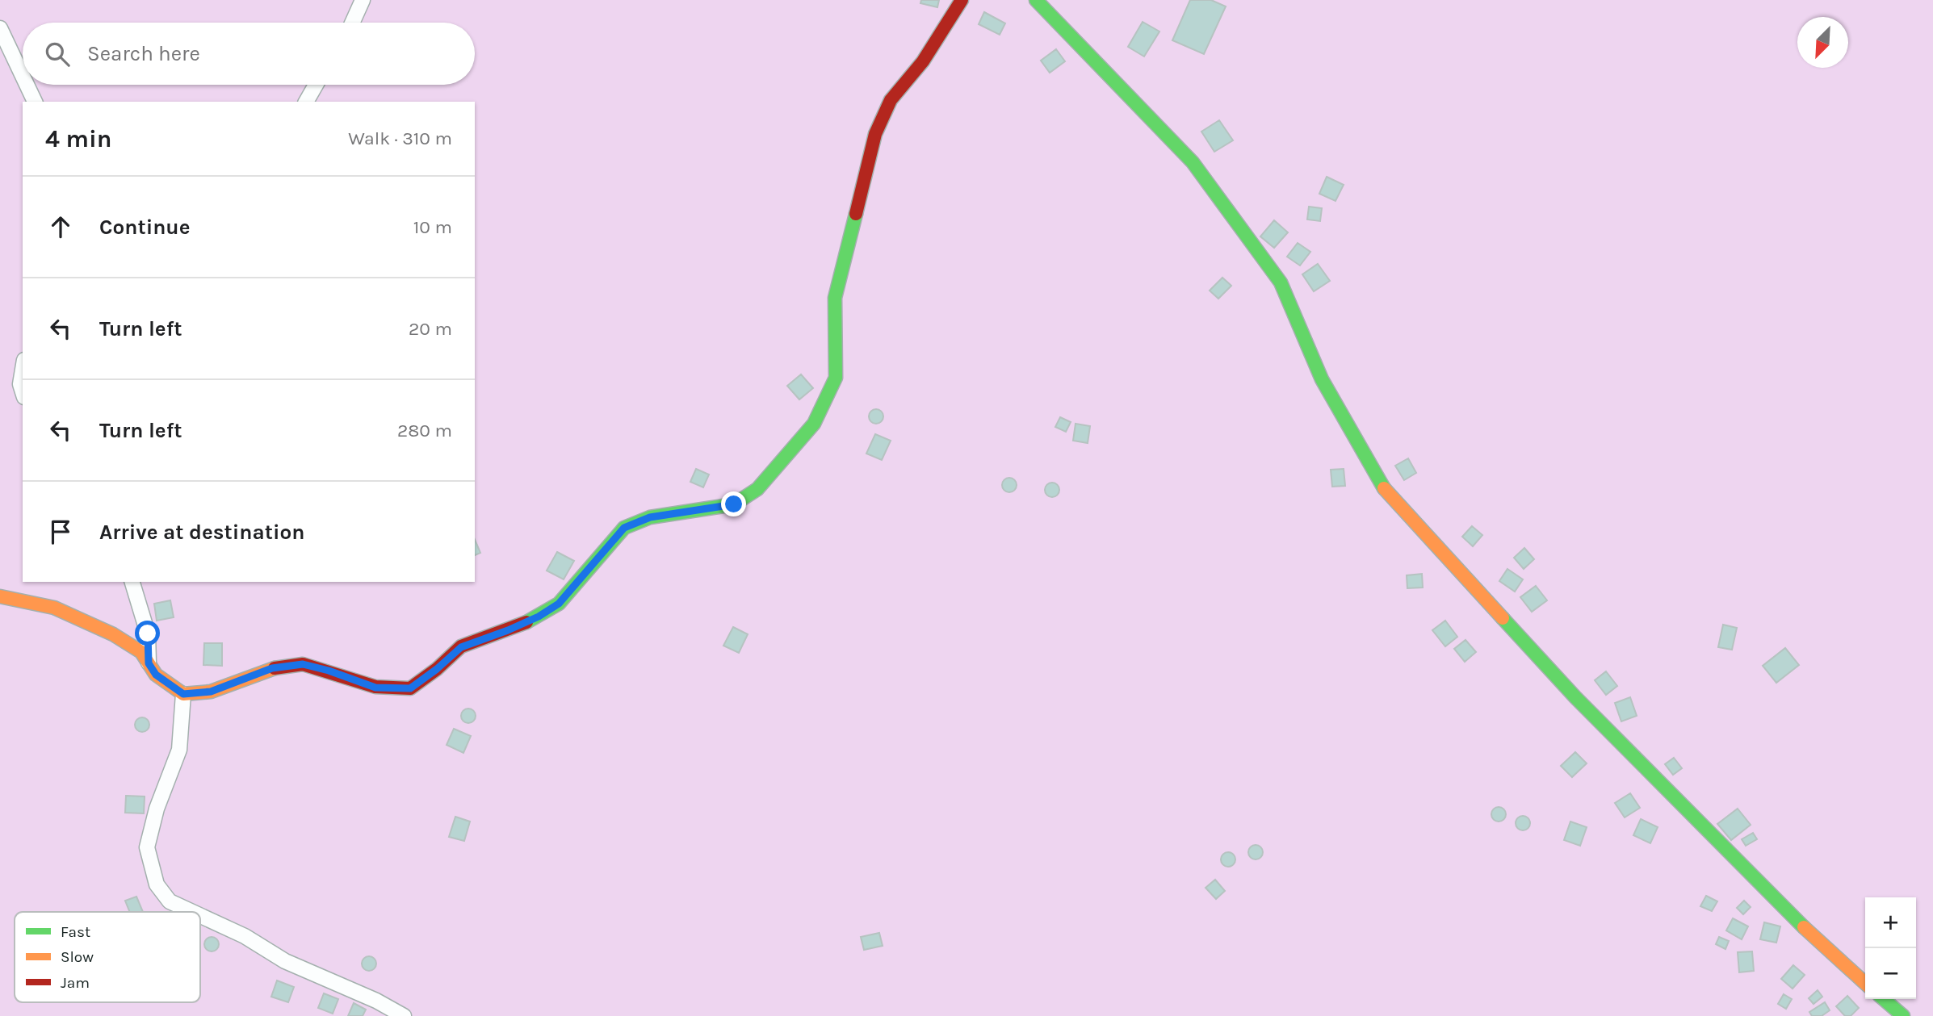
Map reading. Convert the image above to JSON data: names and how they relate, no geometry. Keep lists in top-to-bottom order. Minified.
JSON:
{"legend":["Fast","Slow","Jam"],"north":"bottom left","page":{"search":"Search here","heading":["4 min","Walk · 310 m"],"list":[["Continue","10 m"],["Turn left","20 m"],["Turn left","280 m"],"Arrive at destination"],"map_buttons":["+","−"]}}
